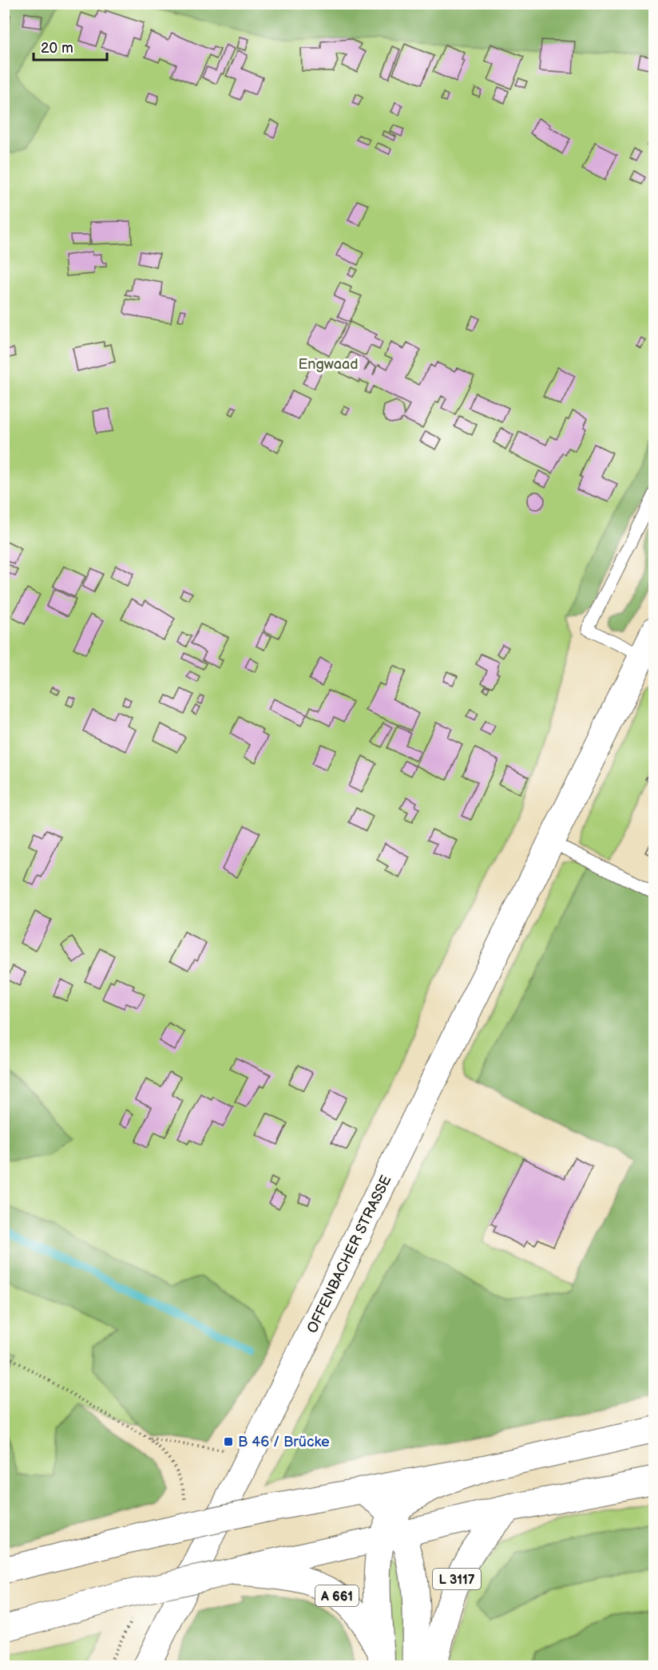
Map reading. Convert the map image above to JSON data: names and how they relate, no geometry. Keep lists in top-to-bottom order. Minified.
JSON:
{"streets":{"main road":["OFFENBACHER STRASSE","L 3117","A 661"]},"crossings":[["L 3117","A 661"]],"parks":["Engwaad"],"places":{"transit":["B 46 / Brücke"]},"scale_bar":"20 m"}
